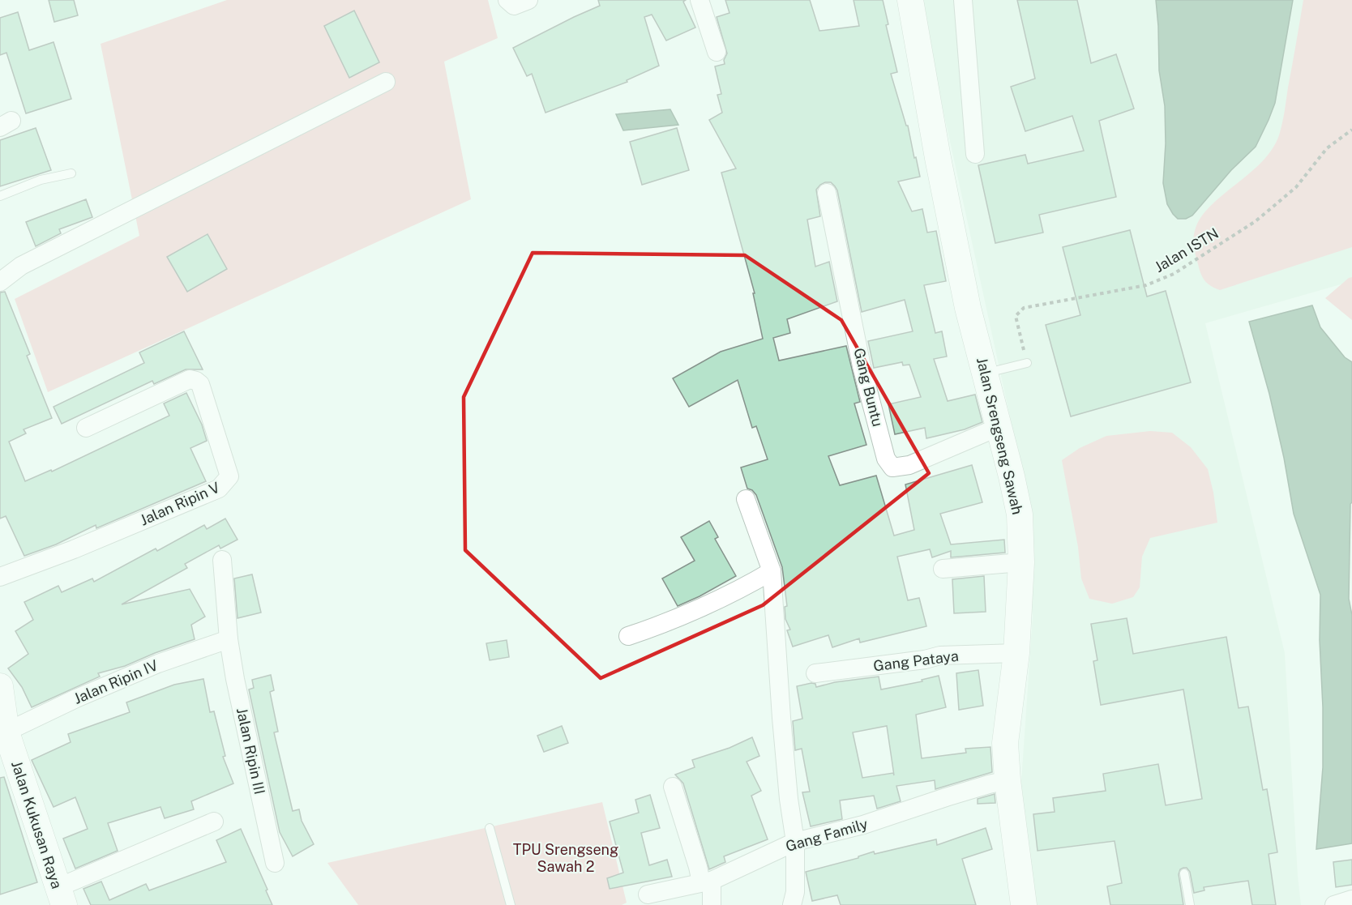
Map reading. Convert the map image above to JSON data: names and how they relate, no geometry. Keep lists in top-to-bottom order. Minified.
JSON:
{"streets":{"street":["Gang Buntu","Jalan Srengseng Sawah","Jalan Ripin V","Gang Pataya","Jalan Ripin IV","Jalan Ripin III","Jalan Kukusan Raya","Gang Family"],"path":["Jalan ISTN"]},"crossings":[["Gang Buntu","Jalan Srengseng Sawah"],["Jalan Srengseng Sawah","Gang Pataya"],["Jalan Srengseng Sawah","Gang Family"],["Jalan Ripin IV","Jalan Ripin III"],["Jalan Ripin IV","Jalan Kukusan Raya"]],"parks":["TPU Srengseng Sawah 2"]}
